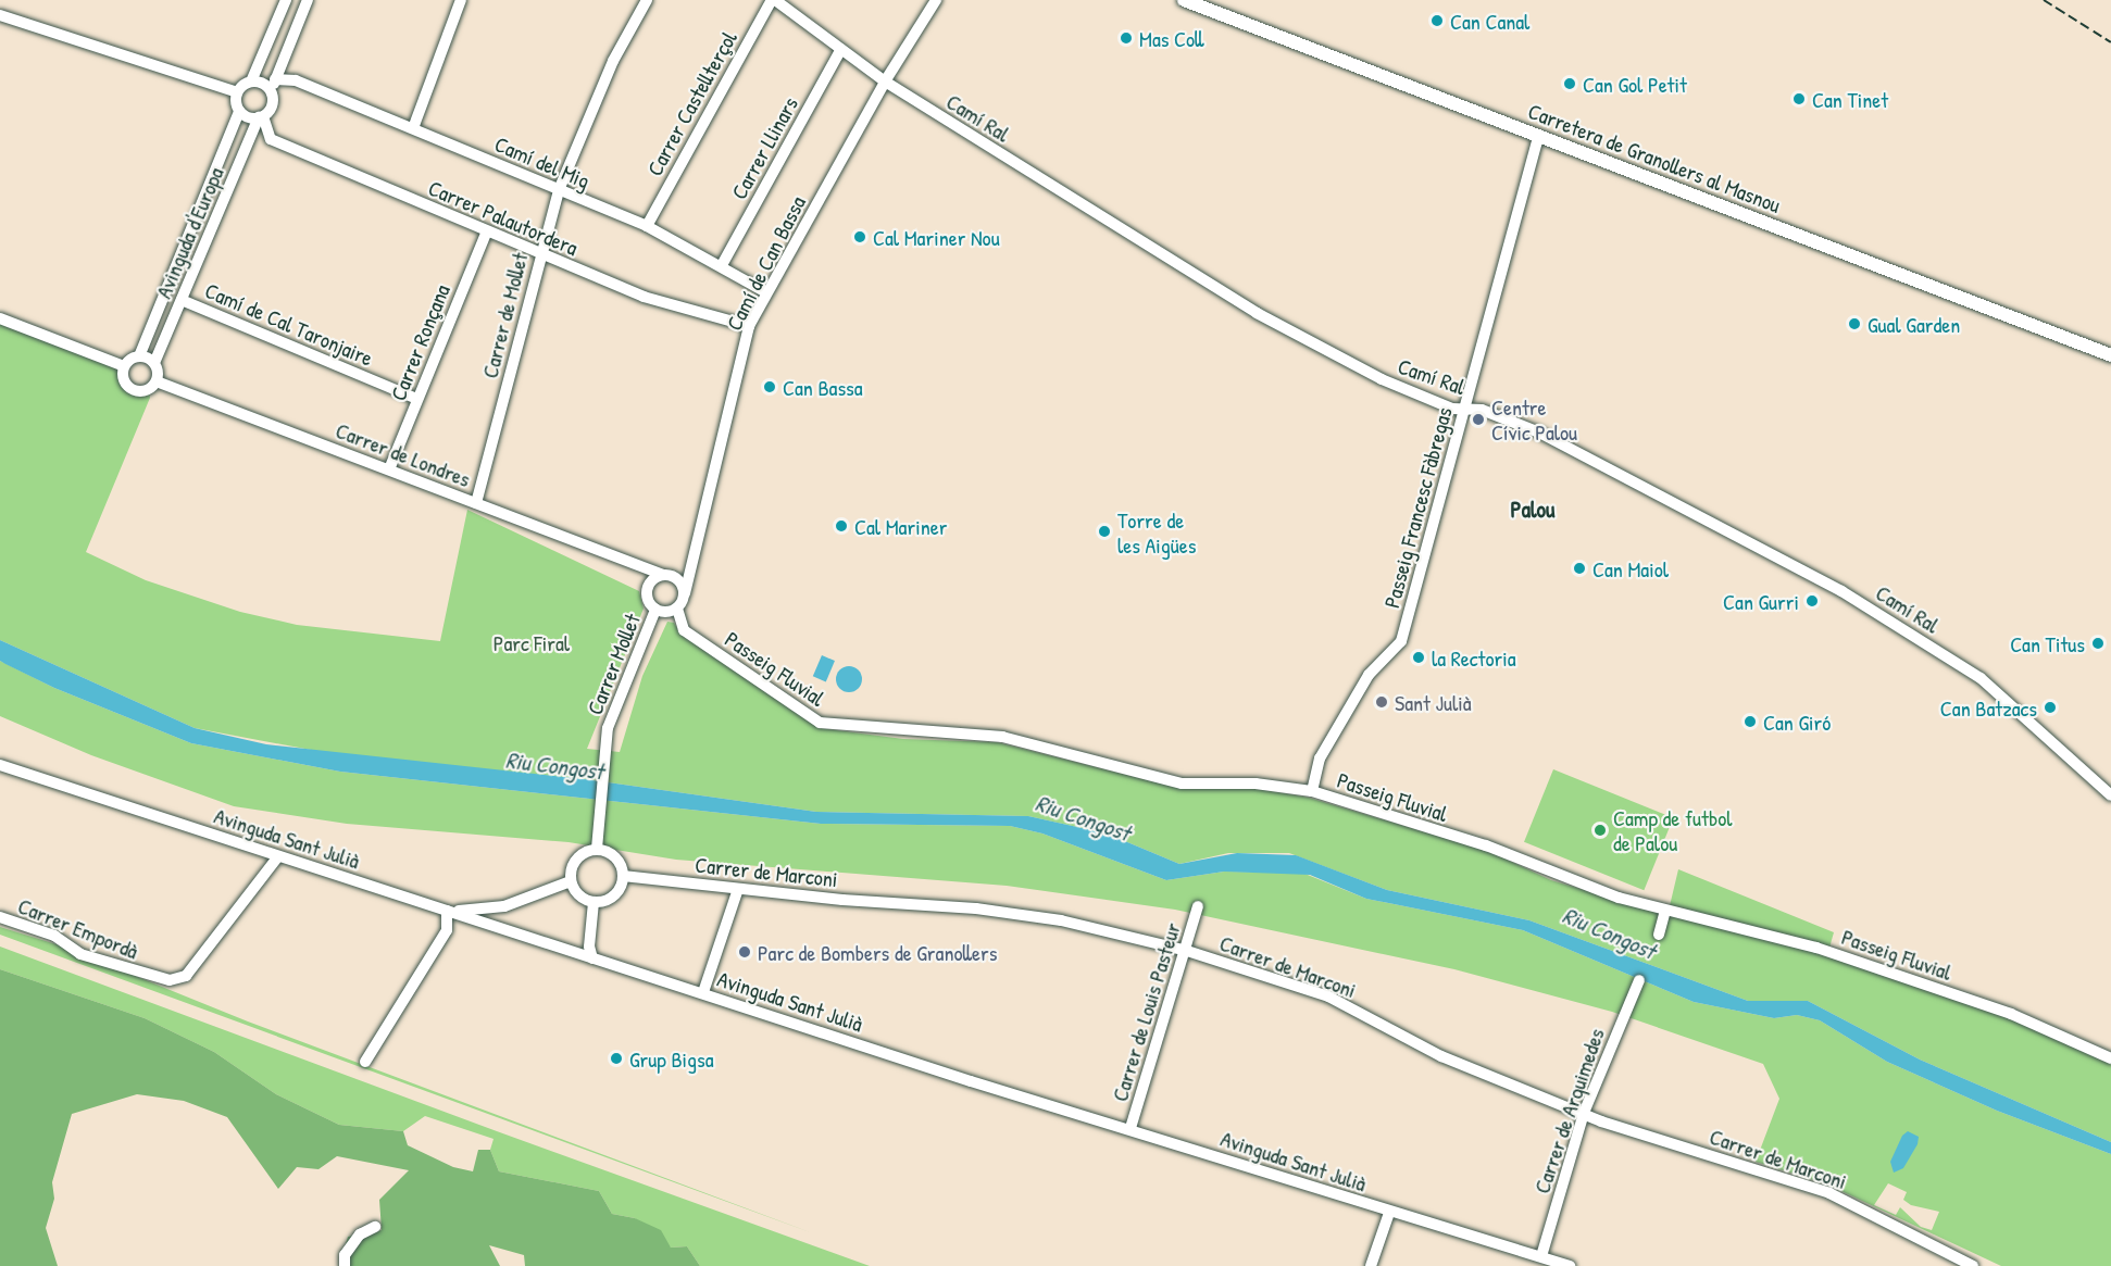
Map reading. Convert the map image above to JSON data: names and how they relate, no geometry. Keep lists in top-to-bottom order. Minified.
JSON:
{"streets":{"main road":["Carretera de Granollers al Masnou"],"street":["Carrer Castellterçol","Camí Ral","Carrer Llinars","Camí del Mig","Carrer Palautordera","Avinguda d'Europa","Camí de Can Bassa","Carrer de Mollet","Camí de Cal Taronjaire","Carrer Ronçana","Carrer de Londres","Passeig Francesc Fàbregas","Carrer Mollet","Passeig Fluvial","Avinguda Sant Julià","Carrer de Marconi","Carrer Empordà","Carrer de Louis Pasteur","Carrer de Arquimedes"]},"crossings":[["Carrer Castellterçol","Camí Ral"],["Carrer Castellterçol","Camí del Mig"],["Camí Ral","Carrer Llinars"],["Camí Ral","Camí de Can Bassa"],["Camí Ral","Passeig Francesc Fàbregas"],["Carrer Llinars","Camí del Mig"],["Carretera de Granollers al Masnou","Passeig Francesc Fàbregas"],["Camí del Mig","Camí de Can Bassa"],["Camí del Mig","Carrer de Mollet"],["Carrer Palautordera","Camí de Can Bassa"],["Carrer Palautordera","Carrer de Mollet"],["Carrer Palautordera","Carrer Ronçana"],["Avinguda d'Europa","Camí de Cal Taronjaire"],["Avinguda d'Europa","Carrer de Londres"],["Camí de Can Bassa","Carrer de Londres"],["Camí de Can Bassa","Carrer Mollet"],["Camí de Can Bassa","Passeig Fluvial"],["Carrer de Mollet","Carrer de Londres"],["Camí de Cal Taronjaire","Carrer Ronçana"],["Carrer Ronçana","Carrer de Londres"],["Carrer de Londres","Carrer Mollet"],["Carrer de Londres","Passeig Fluvial"],["Passeig Francesc Fàbregas","Passeig Fluvial"],["Carrer Mollet","Passeig Fluvial"],["Carrer Mollet","Carrer de Marconi"],["Avinguda Sant Julià","Carrer Empordà"],["Avinguda Sant Julià","Carrer de Louis Pasteur"],["Avinguda Sant Julià","Carrer de Arquimedes"],["Carrer de Marconi","Carrer de Louis Pasteur"],["Carrer de Marconi","Carrer de Arquimedes"]],"districts":["Palou"],"water":["Riu Congost"],"parks":["Parc Firal"],"places":["Can Canal","Mas Coll","Can Gol Petit","Can Tinet","Cal Mariner Nou","Gual Garden","Can Bassa","Centre Cívic Palou","Cal Mariner","Torre de les Aigües","Can Maiol","Can Gurri","Can Titus","la Rectoria","Sant Julià","Can Batzacs","Can Giró","Camp de futbol de Palou","Parc de Bombers de Granollers","Grup Bigsa"]}
